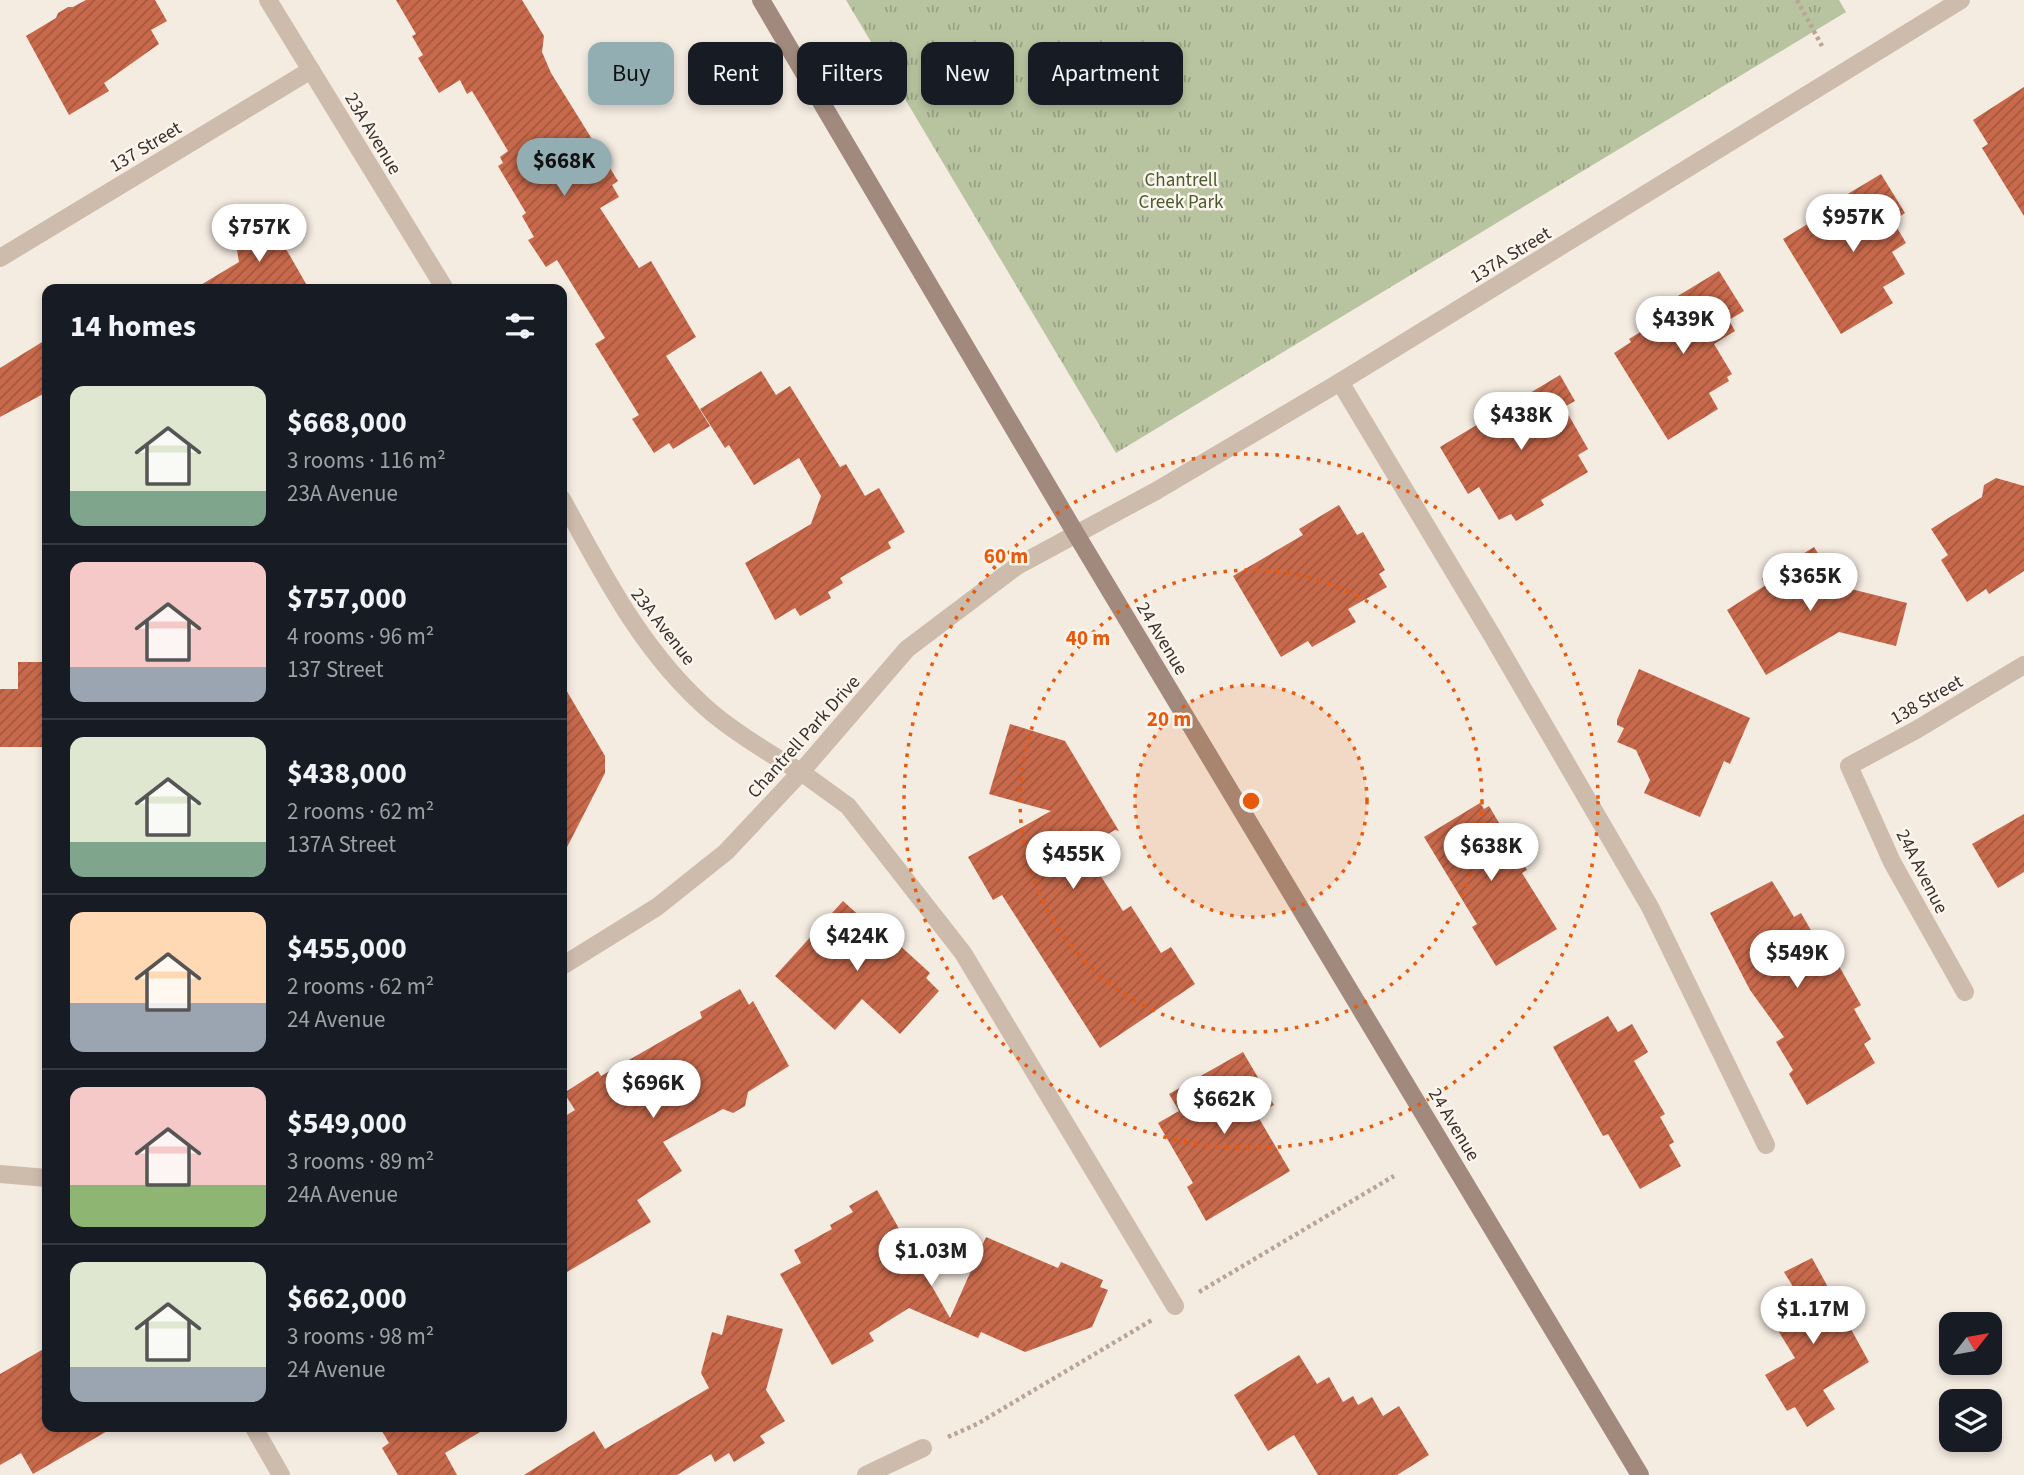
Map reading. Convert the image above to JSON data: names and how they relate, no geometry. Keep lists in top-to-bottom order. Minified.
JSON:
{"streets":{"main road":["24 Avenue"],"street":["23A Avenue","137 Street","137A Street","138 Street","Chantrell Park Drive","24A Avenue"]},"crossings":[["23A Avenue","137 Street"],["23A Avenue","Chantrell Park Drive"],["137A Street","24 Avenue"],["137A Street","Chantrell Park Drive"],["24 Avenue","Chantrell Park Drive"],["138 Street","24A Avenue"]],"parks":["Chantrell Creek Park"],"north":"top right","page":{"chip":["Buy","Rent","Filters","New","Apartment"],"price":["$668K","$957K","$757K","$439K","$438K","$365K","$638K","$455K","$424K","$549K","$696K","$662K","$1.03M","$1.17M"],"heading":"14 homes","list":[{"name":"$668,000","note":"3 rooms · 116 m² · 23A Avenue"},{"name":"$757,000","note":"4 rooms · 96 m² · 137 Street"},{"name":"$438,000","note":"2 rooms · 62 m² · 137A Street"},{"name":"$455,000","note":"2 rooms · 62 m² · 24 Avenue"},{"name":"$549,000","note":"3 rooms · 89 m² · 24A Avenue"},{"name":"$662,000","note":"3 rooms · 98 m² · 24 Avenue"}]},"rings":["60 m","40 m","20 m"]}
